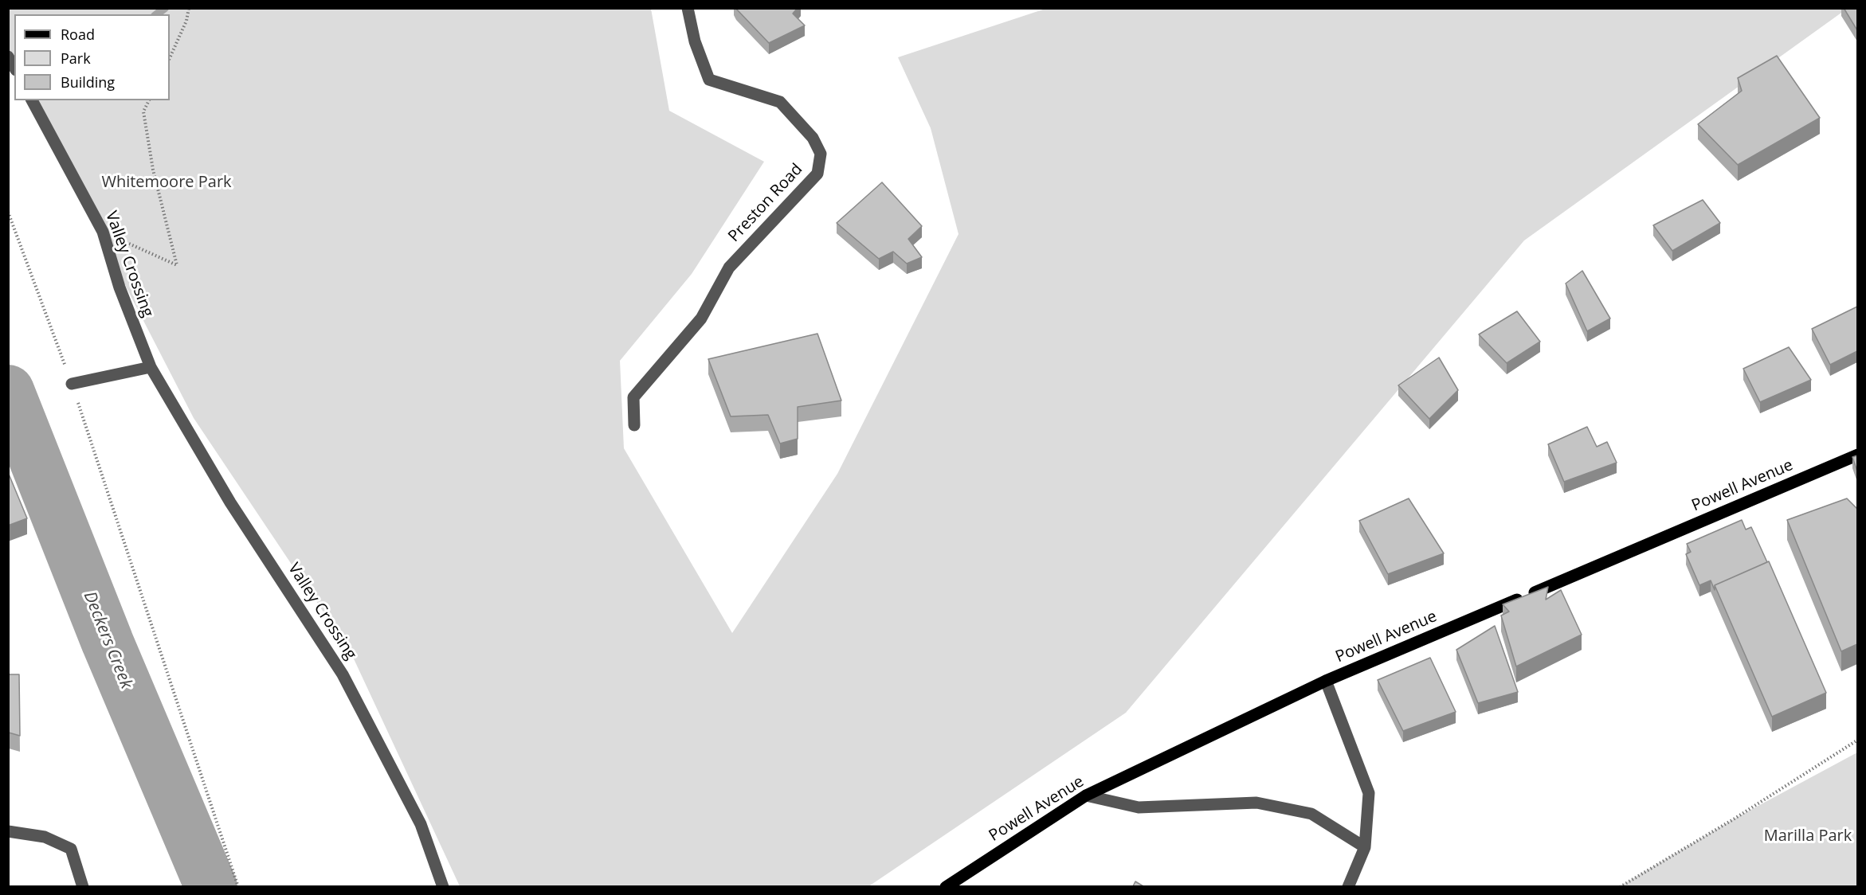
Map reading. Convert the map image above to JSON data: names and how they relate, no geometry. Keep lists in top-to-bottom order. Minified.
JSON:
{"streets":{"main road":["Powell Avenue"],"street":["Preston Road","Valley Crossing"]},"water":["Deckers Creek"],"parks":["Whitemoore Park","Marilla Park"],"legend":["Road","Park","Building"]}
